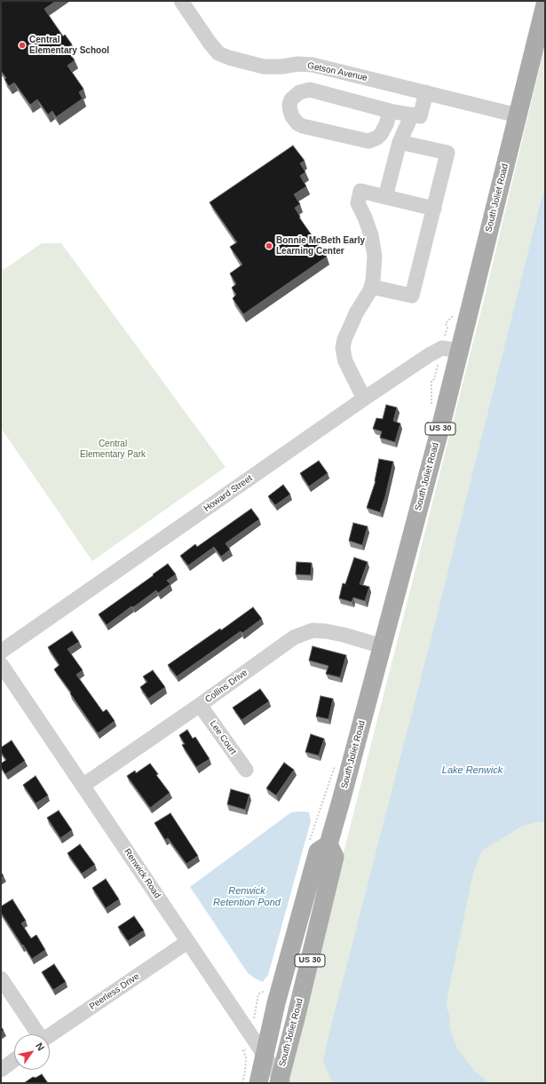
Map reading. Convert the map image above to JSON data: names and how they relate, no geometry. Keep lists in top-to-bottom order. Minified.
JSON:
{"streets":{"main road":["South Joliet Road","US 30"],"street":["Getson Avenue","Howard Street","Collins Drive","Lee Court","Renwick Road","Peerless Drive"]},"crossings":[["Getson Avenue","South Joliet Road"],["South Joliet Road","US 30"],["South Joliet Road","Howard Street"],["South Joliet Road","Collins Drive"],["South Joliet Road","Renwick Road"],["US 30","Renwick Road"],["Collins Drive","Lee Court"],["Collins Drive","Renwick Road"],["Renwick Road","Peerless Drive"]],"water":["Lake Renwick","Renwick Retention Pond"],"parks":["Central Elementary Park"],"places":["Central Elementary School","Bonnie McBeth Early Learning Center"],"north":"top right"}
